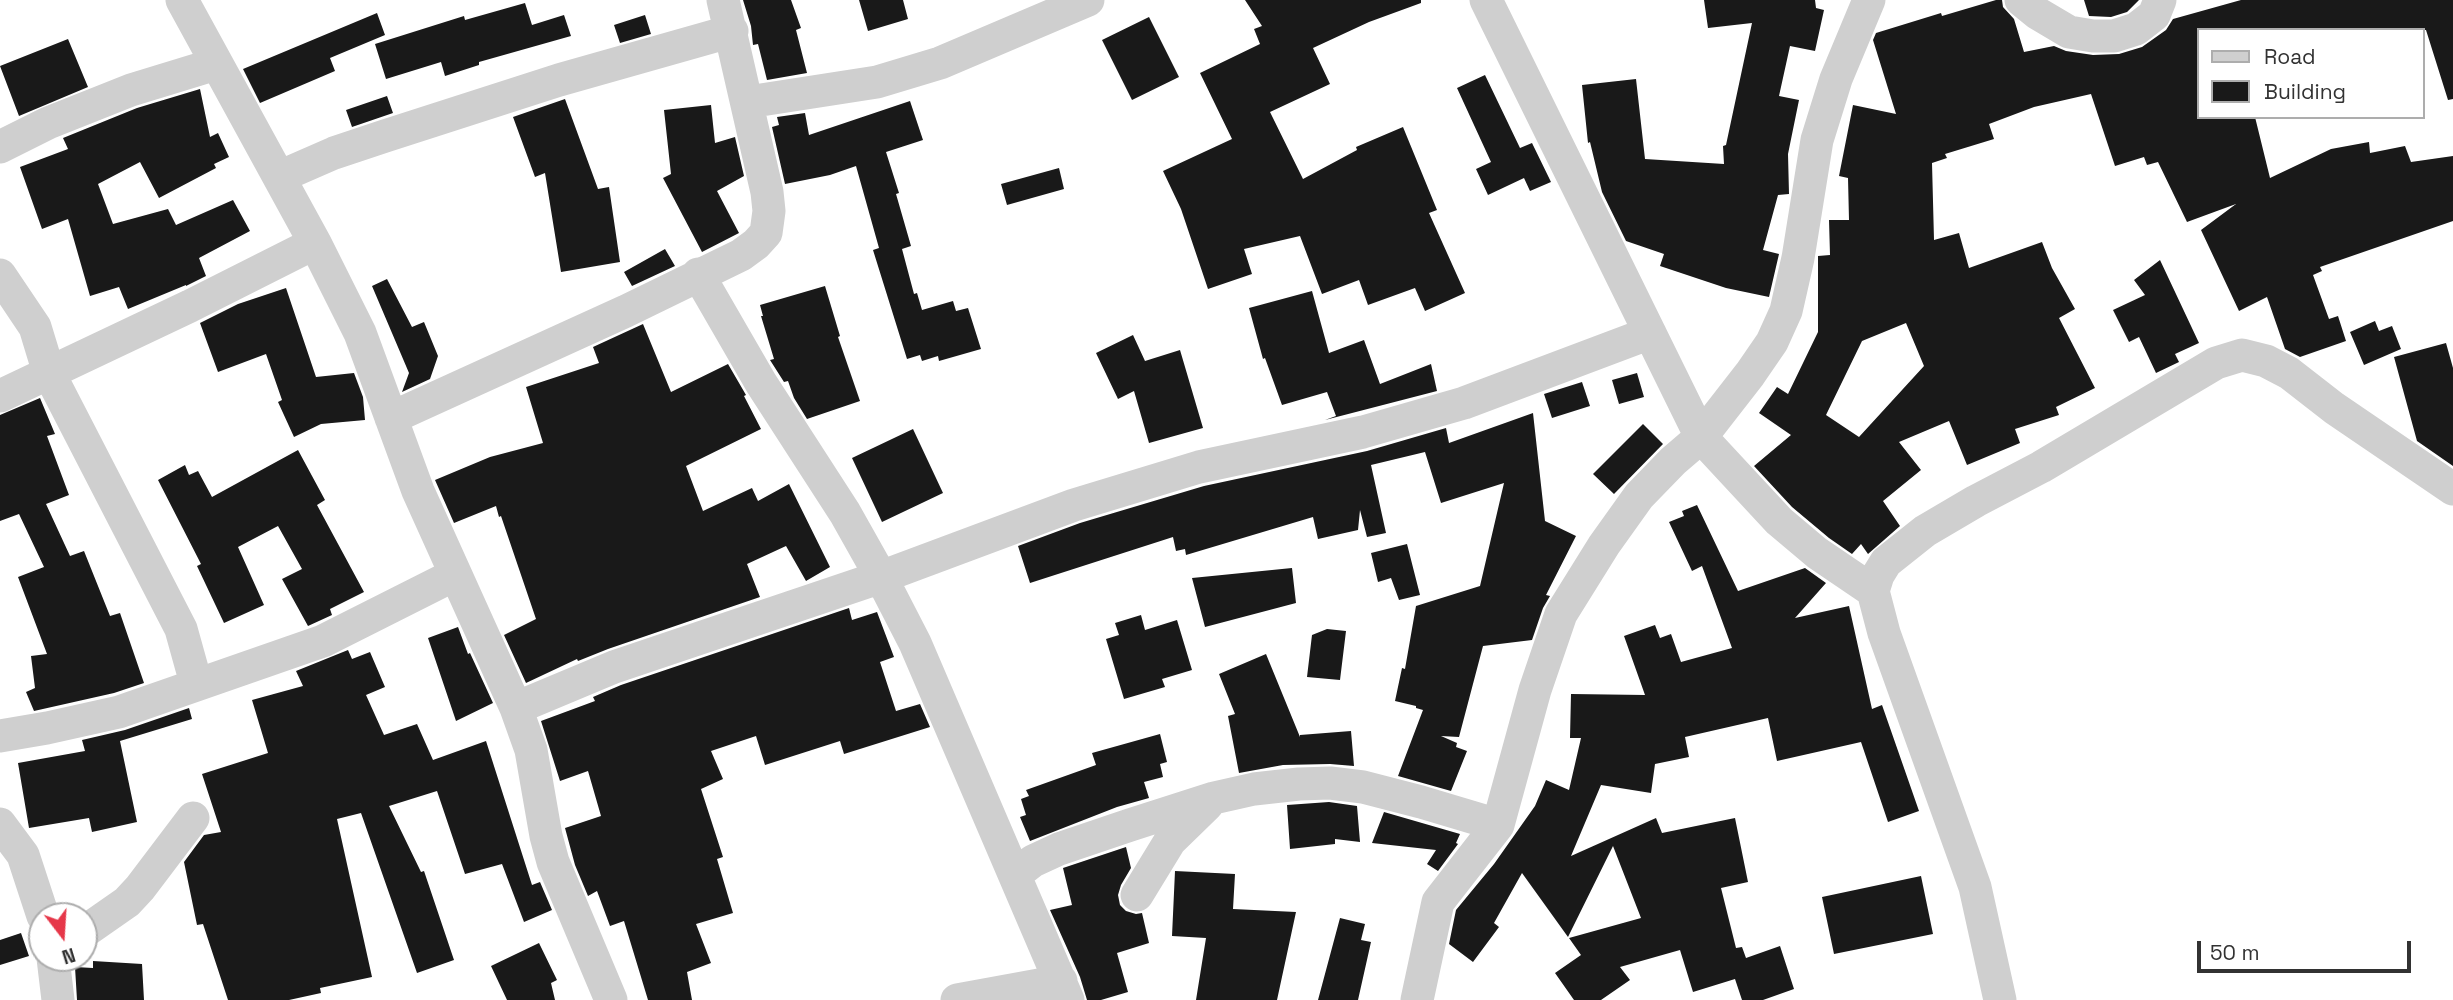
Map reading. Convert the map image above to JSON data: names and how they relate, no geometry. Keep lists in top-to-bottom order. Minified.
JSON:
{"legend":["Road","Building"],"scale_bar":"50 m","north":"bottom"}
